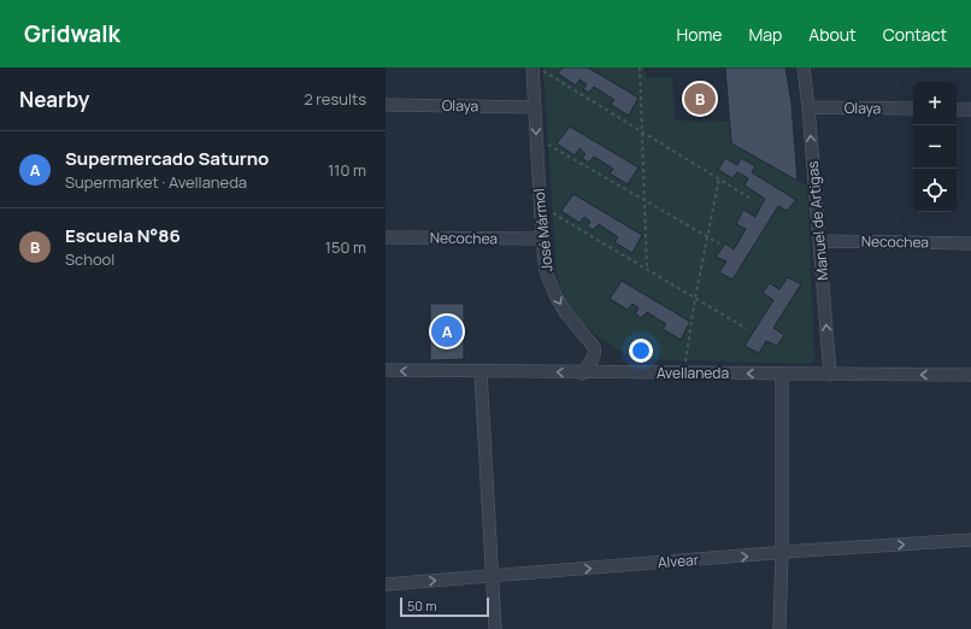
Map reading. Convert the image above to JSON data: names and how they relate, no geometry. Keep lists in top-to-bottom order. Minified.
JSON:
{"streets":{"street":["Olaya","Manuel de Artigas","José Mármol","Necochea","Avellaneda","Alvear"]},"crossings":[["Olaya","Manuel de Artigas"],["Olaya","José Mármol"],["Manuel de Artigas","Necochea"],["Manuel de Artigas","Avellaneda"],["José Mármol","Necochea"],["José Mármol","Avellaneda"]],"one_way":["Manuel de Artigas","José Mármol","Avellaneda","Alvear"],"scale_bar":"50 m","page":{"header":"Gridwalk","nav":["Home","Map","About","Contact"],"heading":["Nearby","2 results"],"pins":["B","A"],"map_buttons":["+","−"],"list":[{"mark":"A","name":"Supermercado Saturno","note":"Supermarket · Avellaneda","value":"110 m"},{"mark":"B","name":"Escuela N°86","note":"School","value":"150 m"}],"scale":"50 m"}}
